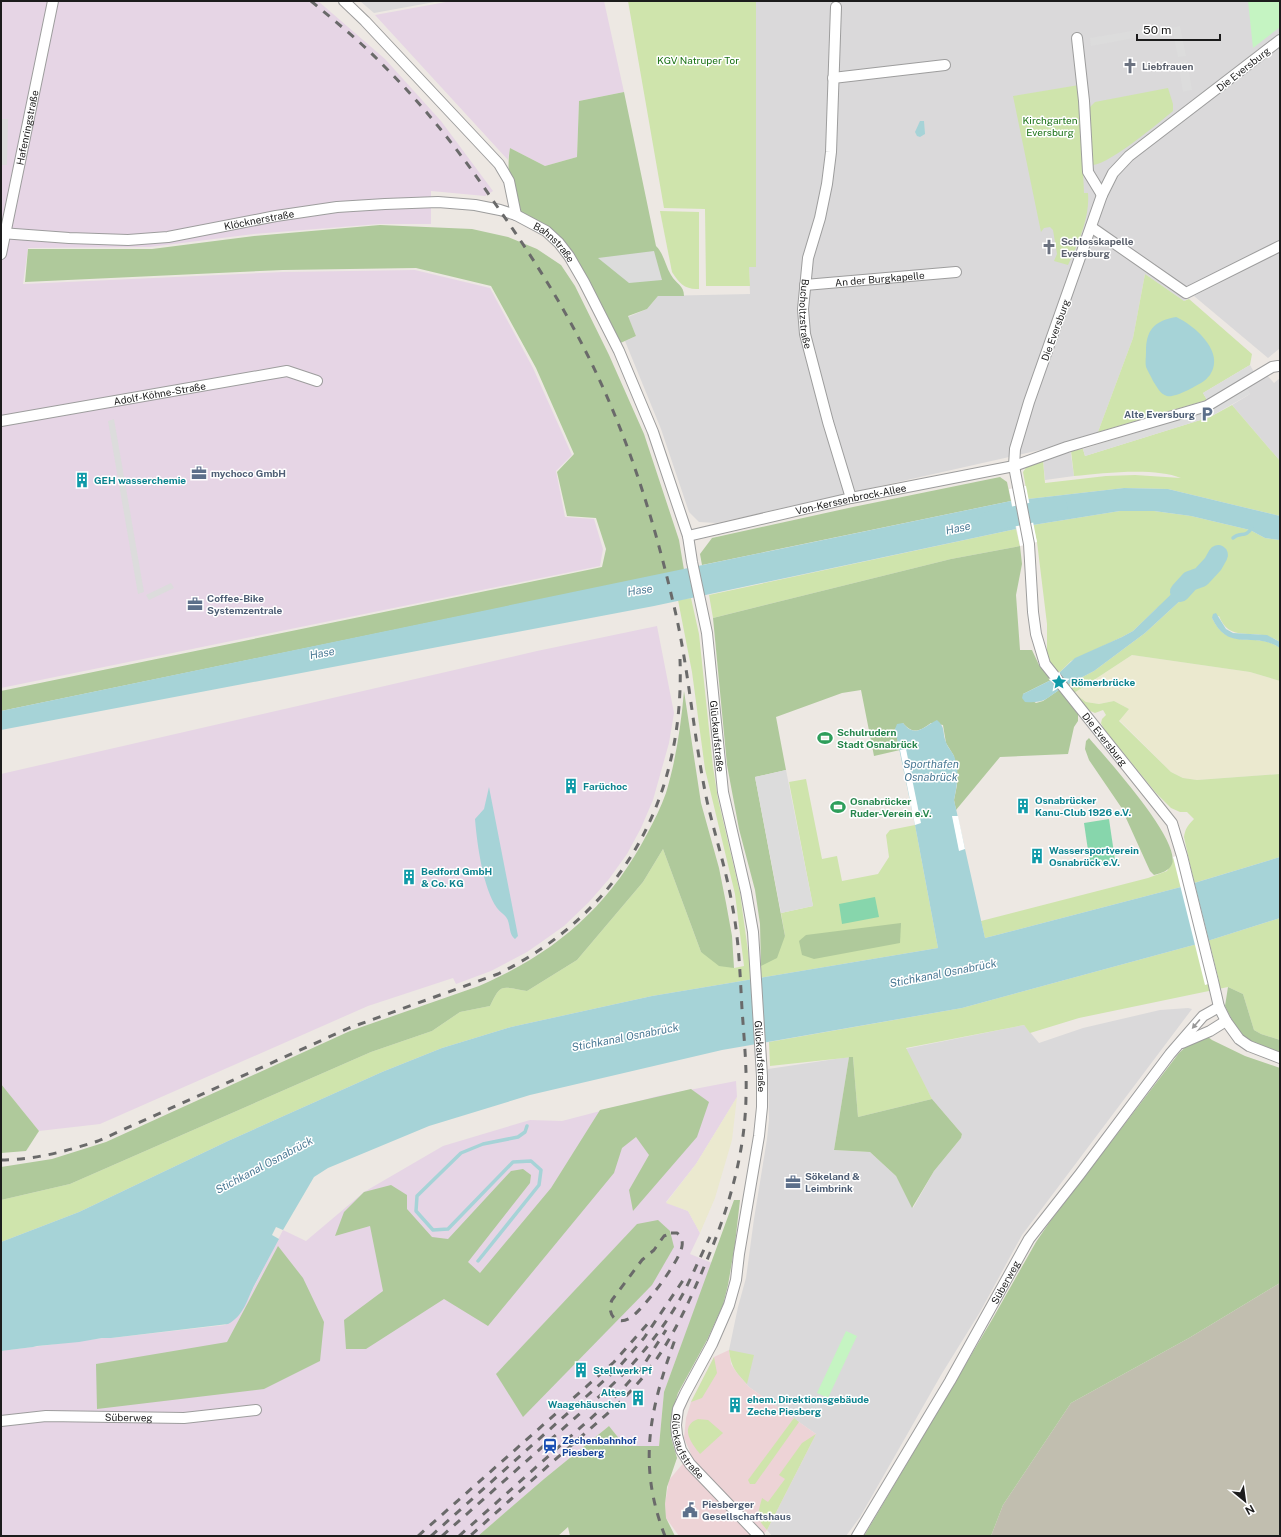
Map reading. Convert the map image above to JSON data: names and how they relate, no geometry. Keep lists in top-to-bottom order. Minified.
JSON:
{"streets":{"street":["Die Eversburg","Hafenringstraße","Klöcknerstraße","Bahnstraße","An der Burgkapelle","Bucholtzstraße","Adolf-Köhne-Straße","Von-Kerssenbrock-Allee","Glückaufstraße","Süberweg"]},"crossings":[["Die Eversburg","Von-Kerssenbrock-Allee"],["Die Eversburg","Süberweg"],["Hafenringstraße","Klöcknerstraße"],["Klöcknerstraße","Bahnstraße"],["Bahnstraße","Von-Kerssenbrock-Allee"],["Bahnstraße","Glückaufstraße"],["An der Burgkapelle","Bucholtzstraße"],["Bucholtzstraße","Von-Kerssenbrock-Allee"],["Von-Kerssenbrock-Allee","Glückaufstraße"]],"water":["Hase","Sporthafen Osnabrück","Stichkanal Osnabrück"],"parks":["KGV Natruper Tor","Kirchgarten Eversburg"],"places":{"church":["Liebfrauen","Schlosskapelle Eversburg"],"parking":["Alte Eversburg"],"office":["mychoco GmbH","Coffee-Bike Systemzentrale","Sökeland & Leimbrink"],"building":["GEH wasserchemie","Farüchoc","Osnabrücker Kanu-Club 1926 e.V.","Wassersportverein Osnabrück e.V.","Bedford GmbH & Co. KG","Stellwerk Pf","Altes Waagehäuschen","ehem. Direktionsgebäude Zeche Piesberg"],"place":["Römerbrücke"],"sports":["Schulrudern Stadt Osnabrück","Osnabrücker Ruder-Verein e.V."],"station":["Zechenbahnhof Piesberg"],"public building":["Piesberger Gesellschaftshaus"]},"scale_bar":"50 m","north":"bottom right"}
